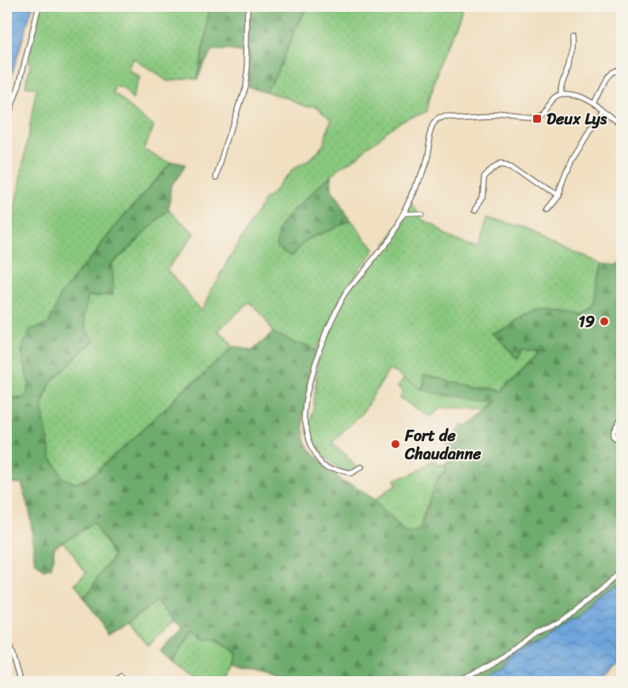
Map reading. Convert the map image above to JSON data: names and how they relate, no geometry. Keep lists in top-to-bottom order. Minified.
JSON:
{"places":{"transit":["Deux Lys"],"other":["19","Fort de Chaudanne"]}}
